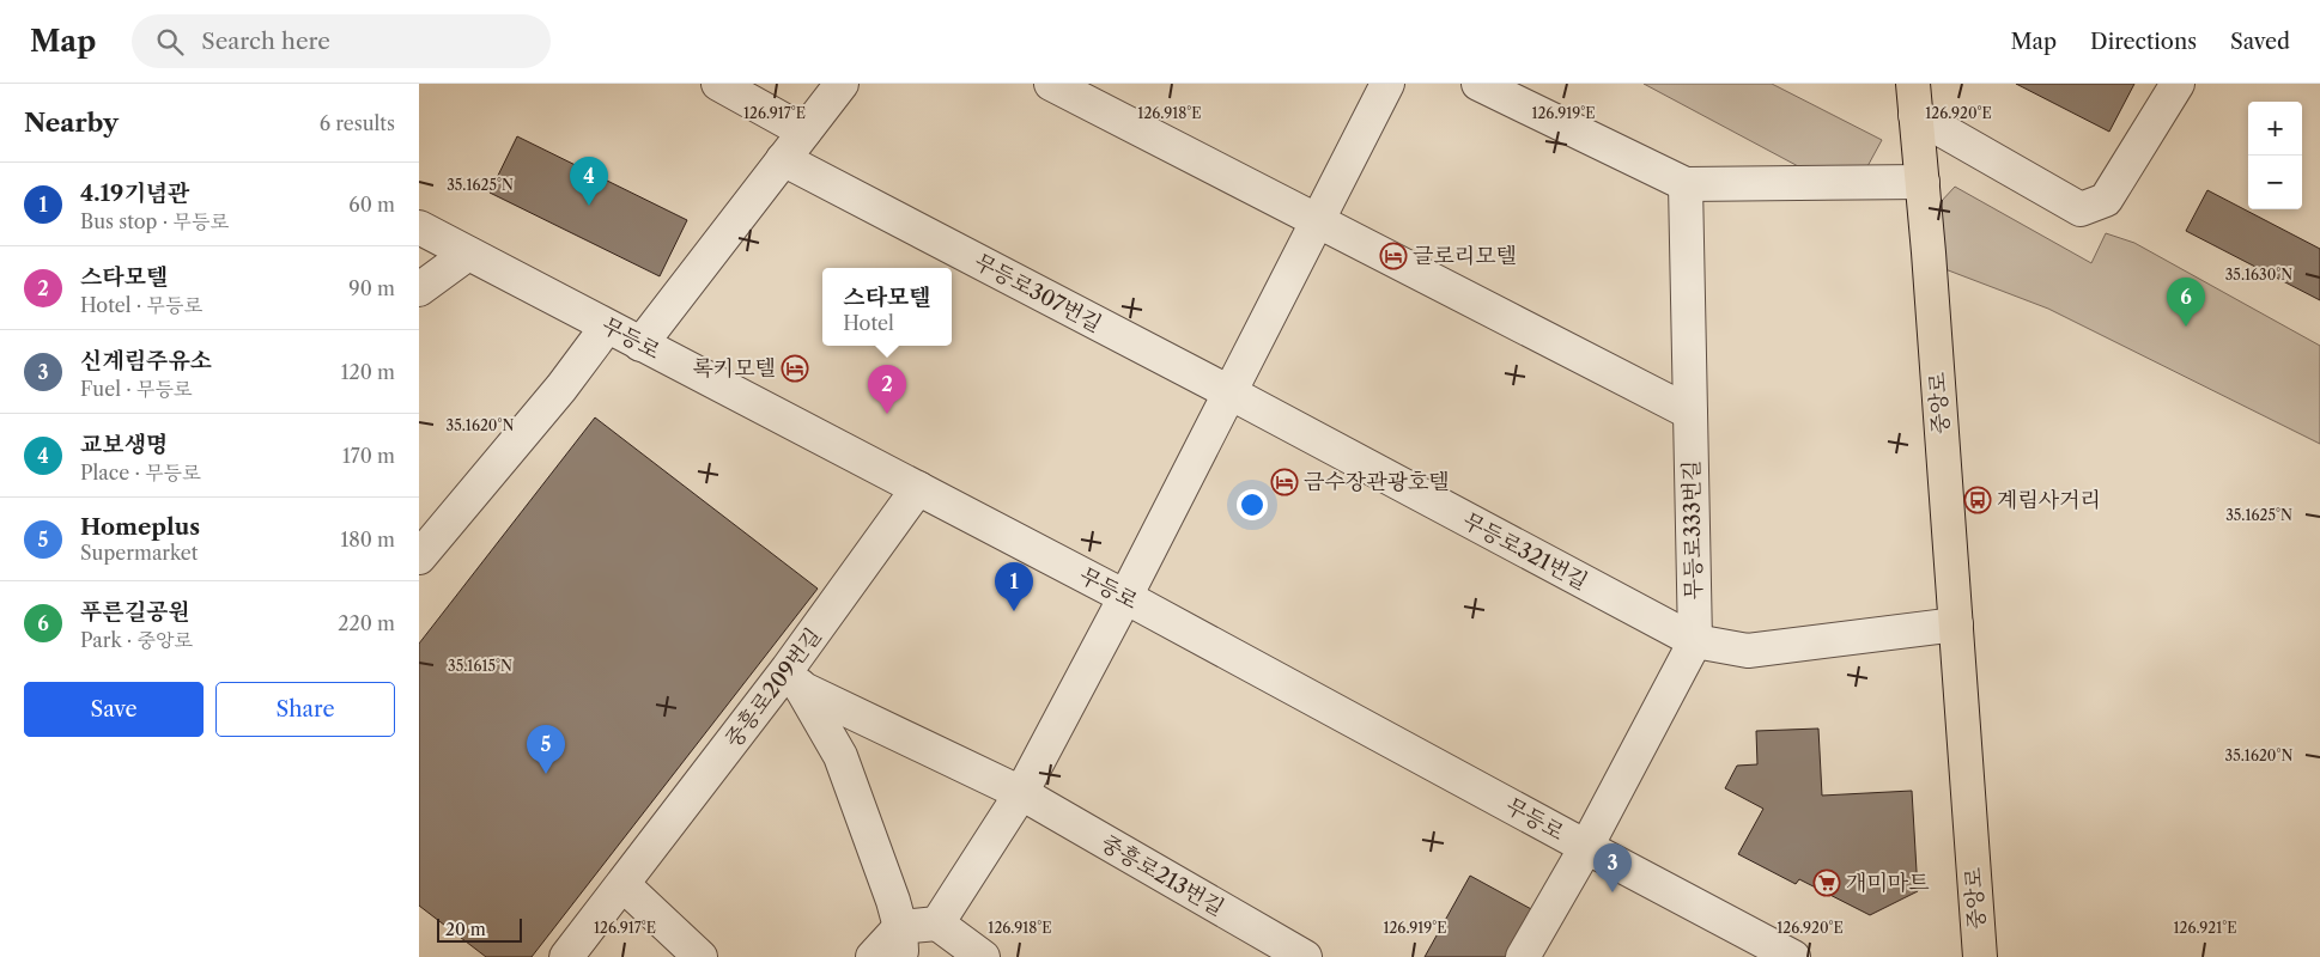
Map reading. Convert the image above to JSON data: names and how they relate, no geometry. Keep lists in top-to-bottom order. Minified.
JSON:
{"streets":{"main road":["중앙로"],"street":["무등로307번길","무등로","무등로333번길","무등로321번길","중흥로209번길","중흥로213번길"]},"crossings":[["무등로307번길","무등로321번길"],["무등로","무등로333번길"],["무등로","중흥로209번길"],["무등로333번길","무등로321번길"],["중흥로209번길","중흥로213번길"]],"places":{"hotel":["글로리모텔","록키모텔","금수장관광호텔"],"bus stop":["계림사거리"],"supermarket":["개미마트"]},"scale_bar":"20 m","page":{"header":"Map","search":"Search here","nav":["Map","Directions","Saved"],"heading":["Nearby","6 results"],"map_buttons":["+","−"],"pins":["4","6","2","1","5","3"],"list":[{"mark":"1","name":"4.19기념관","note":"Bus stop · 무등로","value":"60 m"},{"mark":"2","name":"스타모텔","note":"Hotel · 무등로","value":"90 m"},{"mark":"3","name":"신계림주유소","note":"Fuel · 무등로","value":"120 m"},{"mark":"4","name":"교보생명","note":"Place · 무등로","value":"170 m"},{"mark":"5","name":"Homeplus","note":"Supermarket","value":"180 m"},{"mark":"6","name":"푸른길공원","note":"Park · 중앙로","value":"220 m"}],"popup":["스타모텔","Hotel"],"buttons":["Save","Share"],"scale":"20 m"},"coordinates":["126.919°E","126.917°E","126.918°E","126.920°E","35.1625°N","35.1630°N","35.1620°N","35.1615°N","126.921°E"]}
